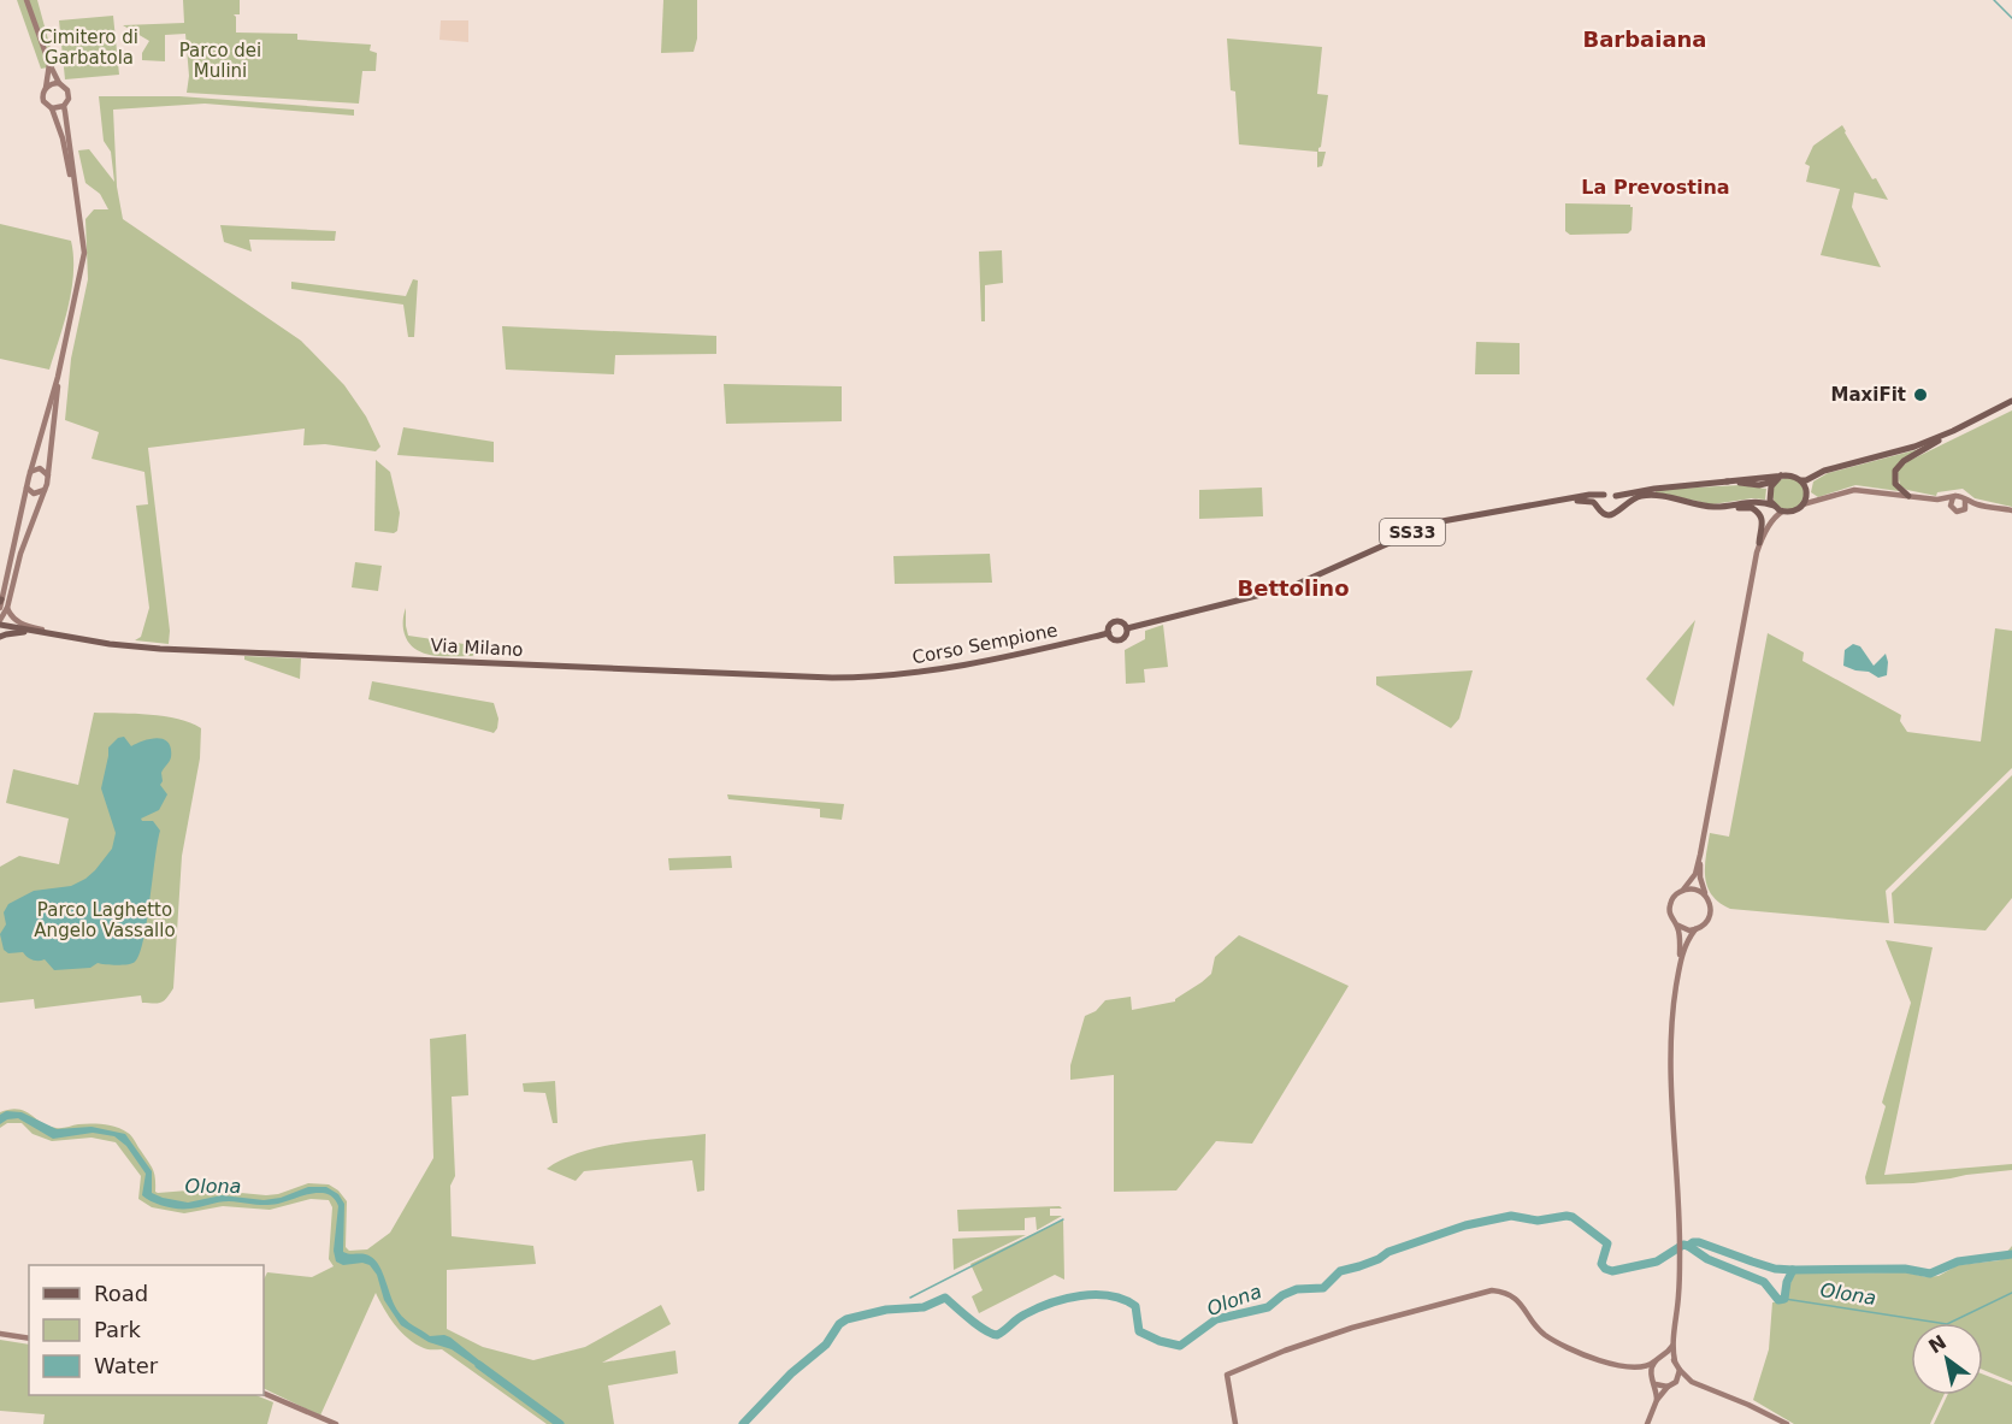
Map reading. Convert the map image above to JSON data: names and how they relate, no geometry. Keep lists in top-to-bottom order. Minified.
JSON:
{"streets":{"main road":["SS33","Corso Sempione","Via Milano"]},"crossings":[["SS33","Corso Sempione"],["Corso Sempione","Via Milano"]],"districts":["Barbaiana","La Prevostina","Bettolino"],"water":["Olona"],"parks":["Cimitero di Garbatola","Parco dei Mulini","Parco Laghetto Angelo Vassallo"],"places":["MaxiFit"],"legend":["Road","Park","Water"],"north":"top left"}
